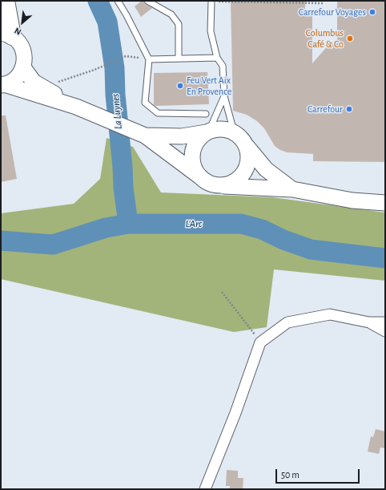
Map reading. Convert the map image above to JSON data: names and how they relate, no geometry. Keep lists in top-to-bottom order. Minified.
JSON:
{"water":["La Luynes","L'Arc"],"places":["Carrefour Voyages","Columbus Café & Co","Feu Vert Aix En Provence","Carrefour"],"scale_bar":"50 m","north":"bottom left"}
